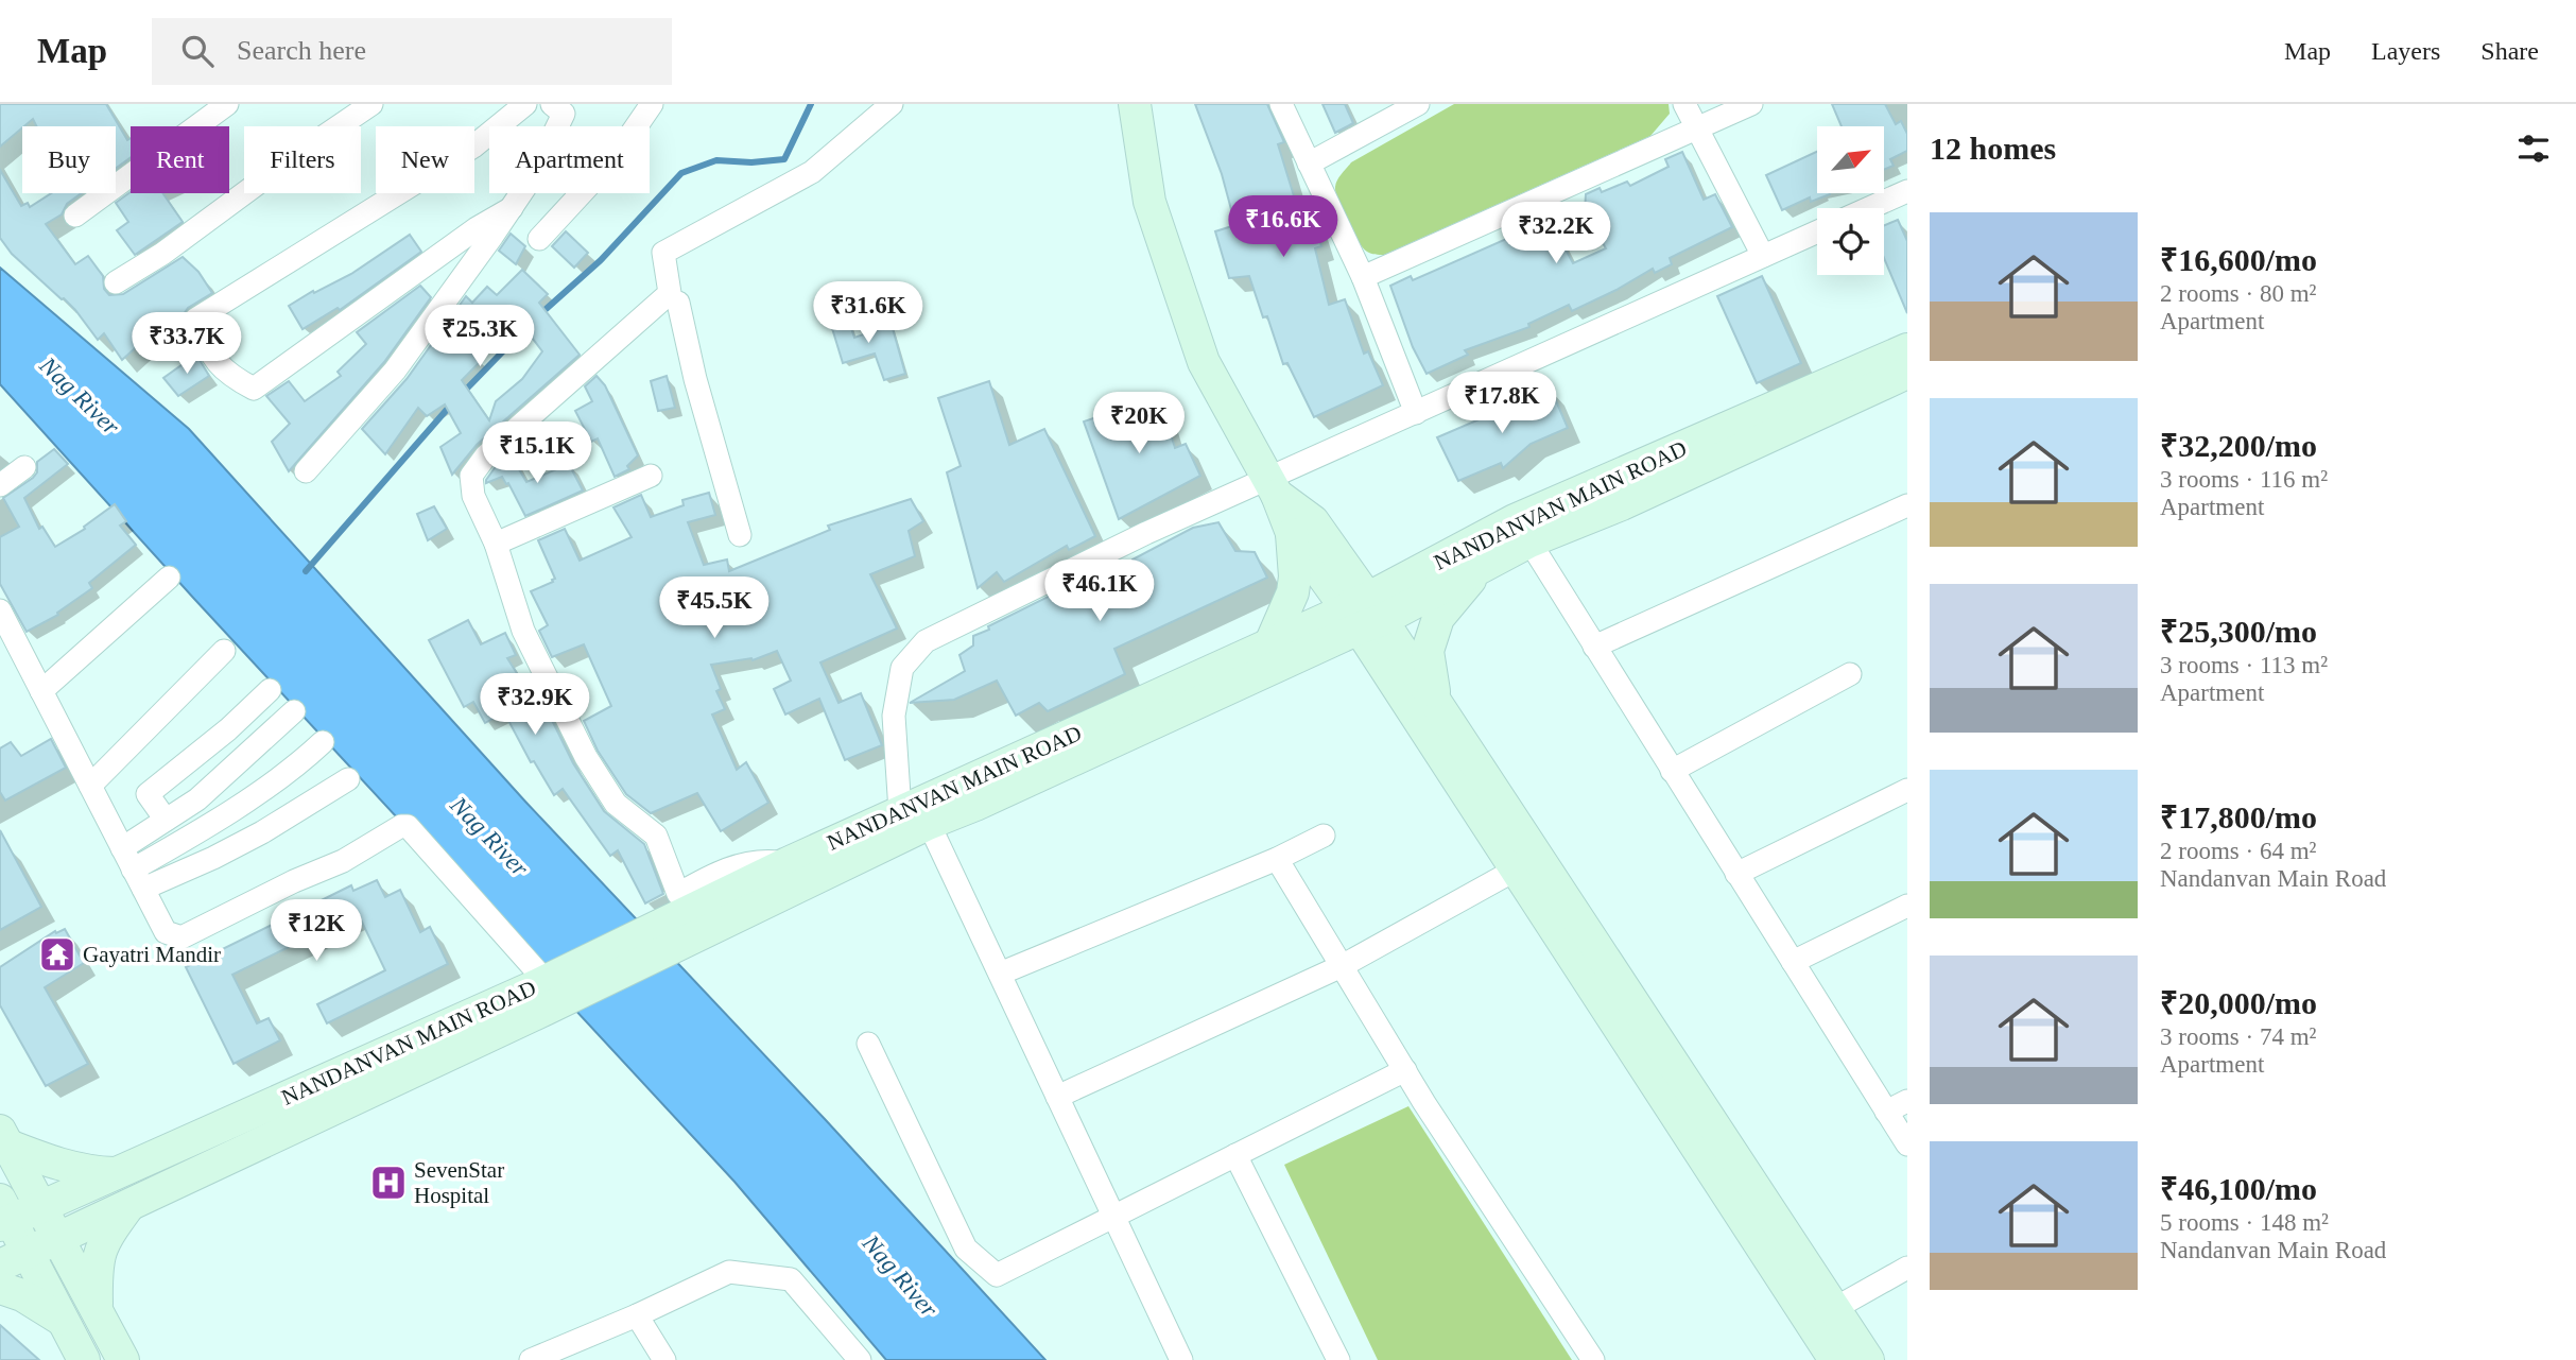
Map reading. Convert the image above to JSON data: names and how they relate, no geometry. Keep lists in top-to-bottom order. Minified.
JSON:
{"streets":{"main road":["NANDANVAN MAIN ROAD"]},"water":["Nag River"],"places":{"temple":["Gayatri Mandir"],"hospital":["SevenStar Hospital"]},"north":"top right","page":{"header":"Map","search":"Search here","nav":["Map","Layers","Share"],"heading":"12 homes","chip":["Buy","Rent","Filters","New","Apartment"],"list":[{"name":"₹16,600/mo","note":"2 rooms · 80 m² · Apartment"},{"name":"₹32,200/mo","note":"3 rooms · 116 m² · Apartment"},{"name":"₹25,300/mo","note":"3 rooms · 113 m² · Apartment"},{"name":"₹17,800/mo","note":"2 rooms · 64 m² · Nandanvan Main Road"},{"name":"₹20,000/mo","note":"3 rooms · 74 m² · Apartment"},{"name":"₹46,100/mo","note":"5 rooms · 148 m² · Nandanvan Main Road"}],"price":["₹16.6K","₹32.2K","₹31.6K","₹25.3K","₹33.7K","₹17.8K","₹20K","₹15.1K","₹46.1K","₹45.5K","₹32.9K","₹12K"]}}
